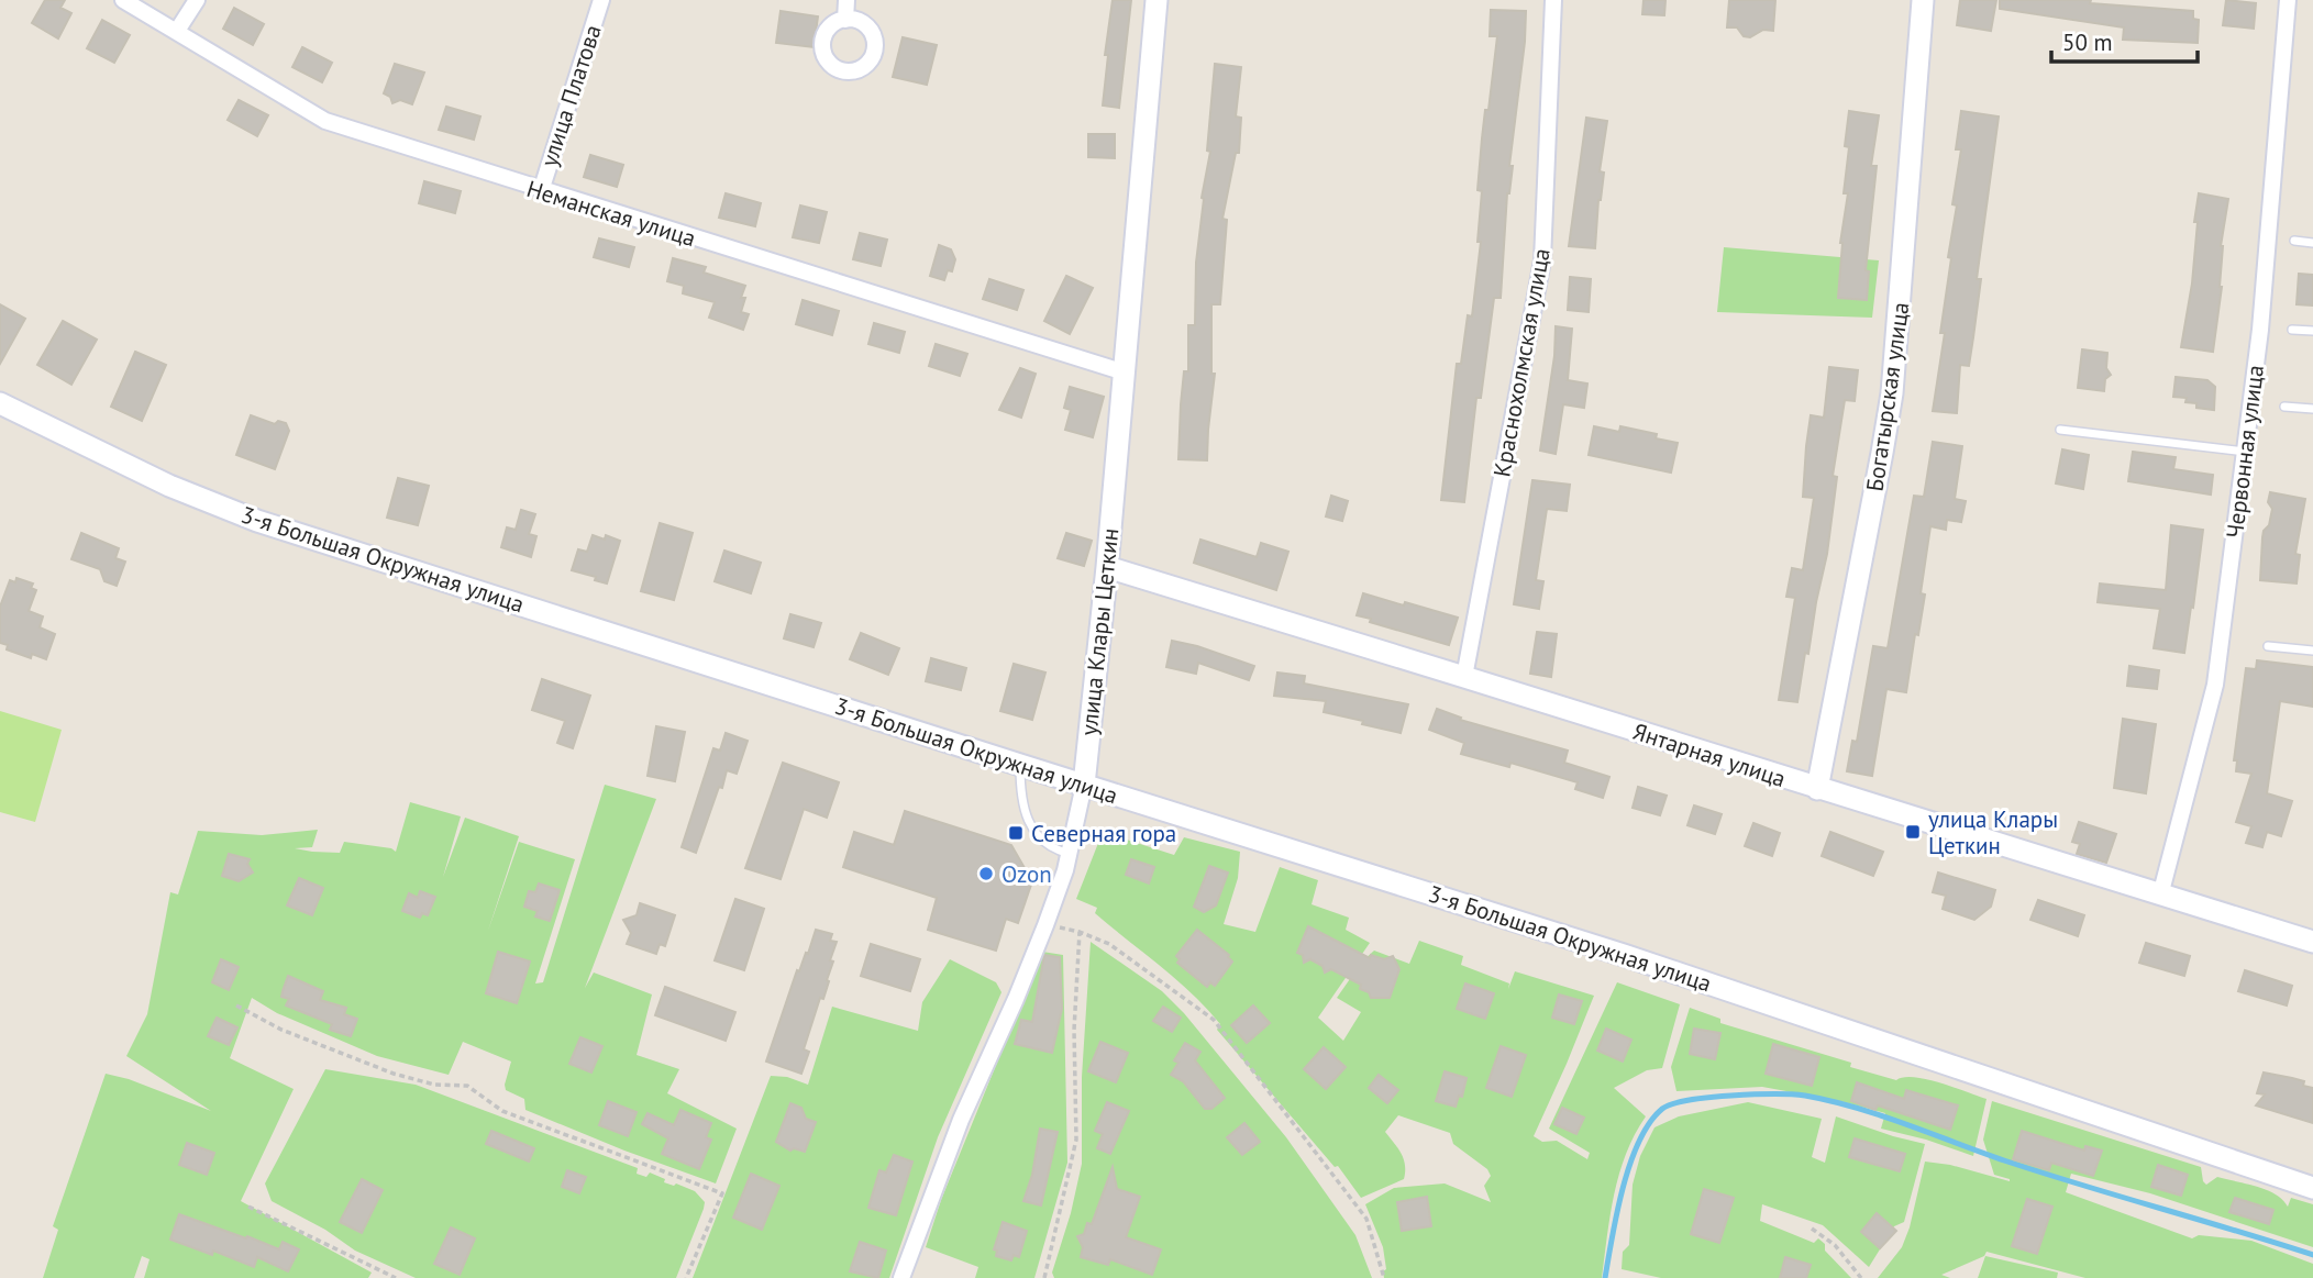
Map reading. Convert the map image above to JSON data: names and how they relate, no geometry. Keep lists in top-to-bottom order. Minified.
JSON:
{"streets":{"street":["улица Платова","Неманская улица","Краснохолмская улица","Богатырская улица","Червонная улица","3-я Большая Окружная улица","улица Клары Цеткин","Янтарная улица"]},"crossings":[["улица Платова","Неманская улица"],["Неманская улица","улица Клары Цеткин"],["Краснохолмская улица","Янтарная улица"],["Богатырская улица","Янтарная улица"],["Червонная улица","Янтарная улица"],["3-я Большая Окружная улица","улица Клары Цеткин"],["улица Клары Цеткин","Янтарная улица"]],"places":{"transit":["улица Клары Цеткин","Северная гора"],"other":["Ozon"]},"scale_bar":"50 m"}
